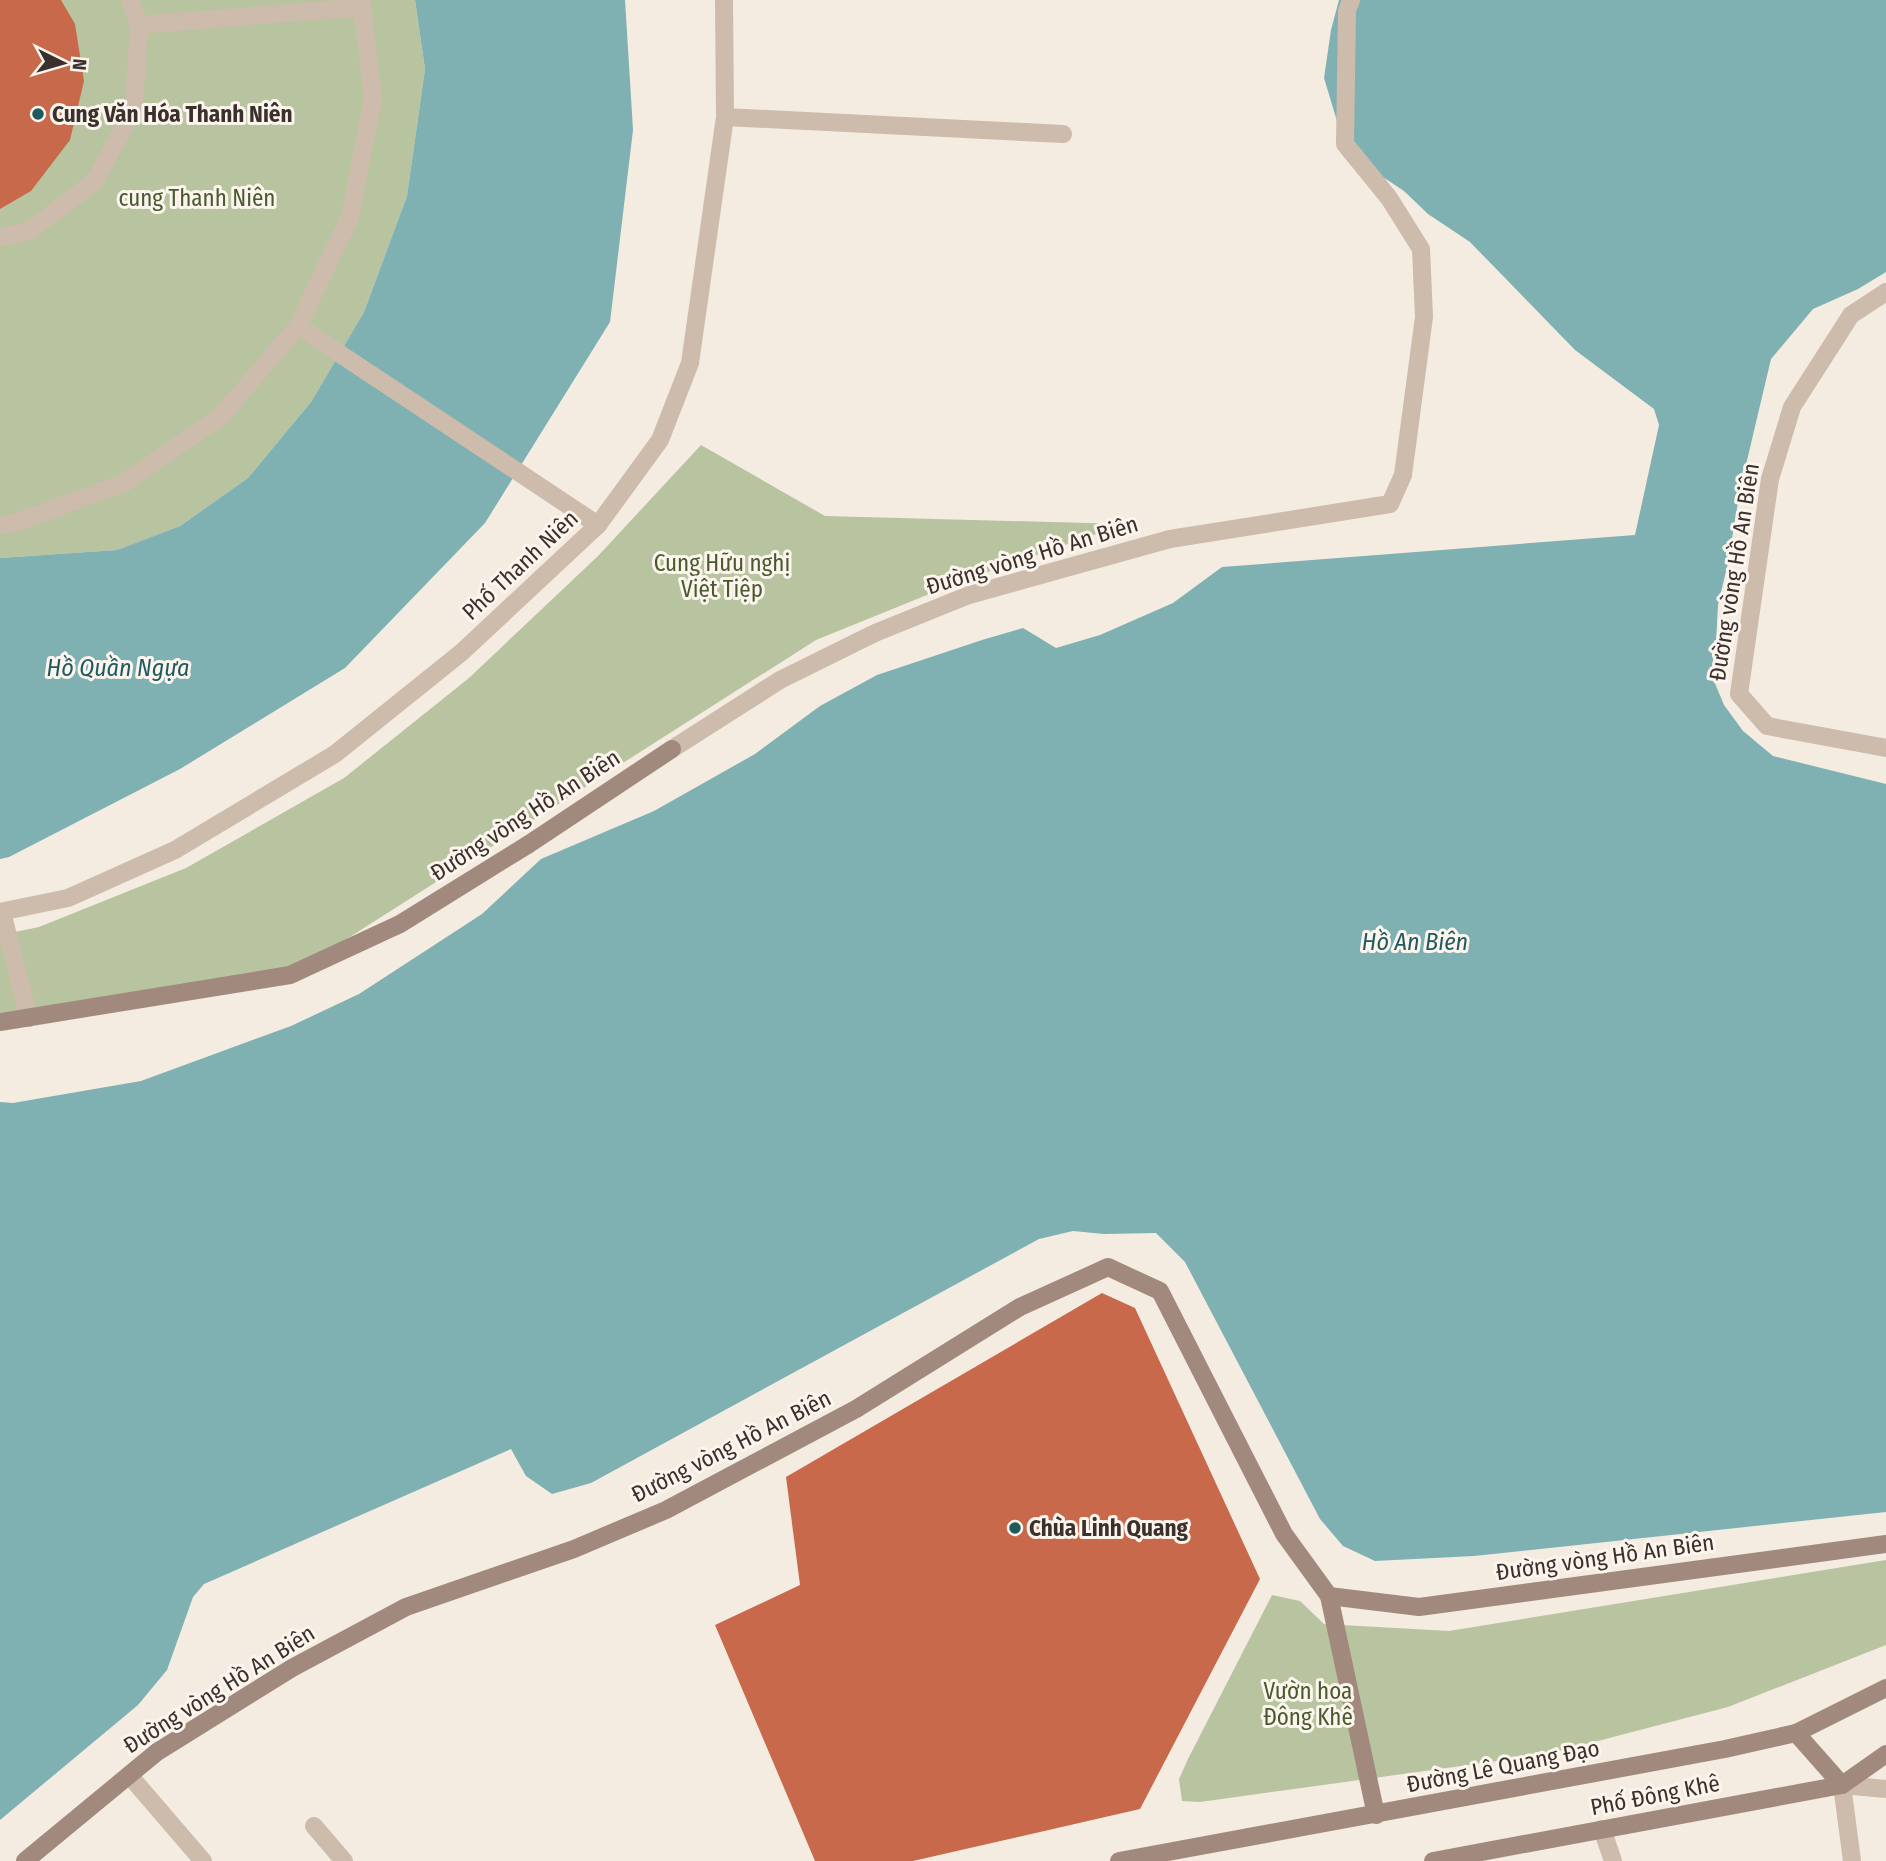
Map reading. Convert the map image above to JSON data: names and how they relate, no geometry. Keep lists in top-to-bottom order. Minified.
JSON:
{"streets":{"street":["Đường vòng Hồ An Biên","Phố Thanh Niên","Đường Lê Quang Đạo","Phố Đông Khê"]},"crossings":[["Đường vòng Hồ An Biên","Đường Lê Quang Đạo"]],"water":["Hồ Quần Ngựa","Hồ An Biên"],"parks":["cung Thanh Niên","Cung Hữu nghị Việt Tiệp","Vườn hoa Đông Khê"],"places":["Cung Văn Hóa Thanh Niên","Chùa Linh Quang"],"north":"right"}
